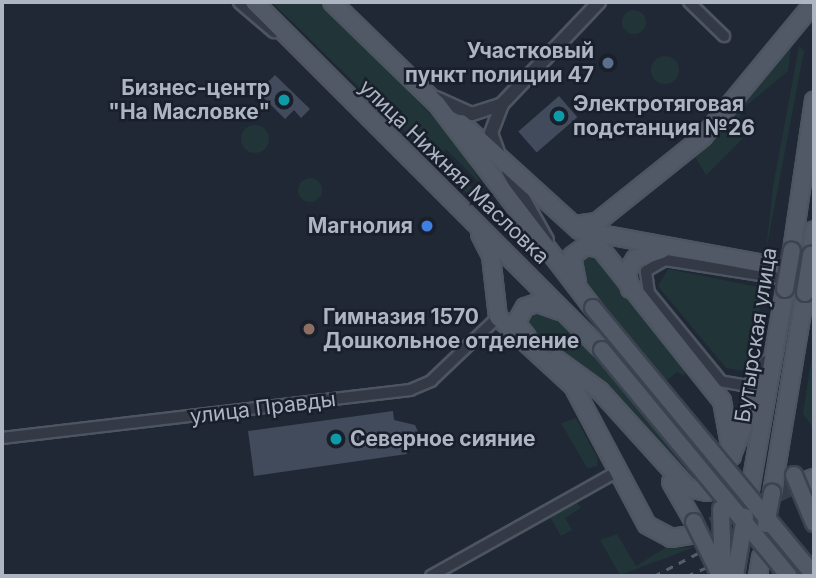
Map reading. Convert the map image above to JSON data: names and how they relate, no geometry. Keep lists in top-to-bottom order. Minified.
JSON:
{"streets":{"main road":["улица Нижняя Масловка","Бутырская улица"],"street":["улица Правды"]},"places":["Участковый пункт полиции 47","Бизнес-центр \"На Масловке\"","Электротяговая подстанция №26","Магнолия","Гимназия 1570 Дошкольное отделение","Северное сияние"]}
